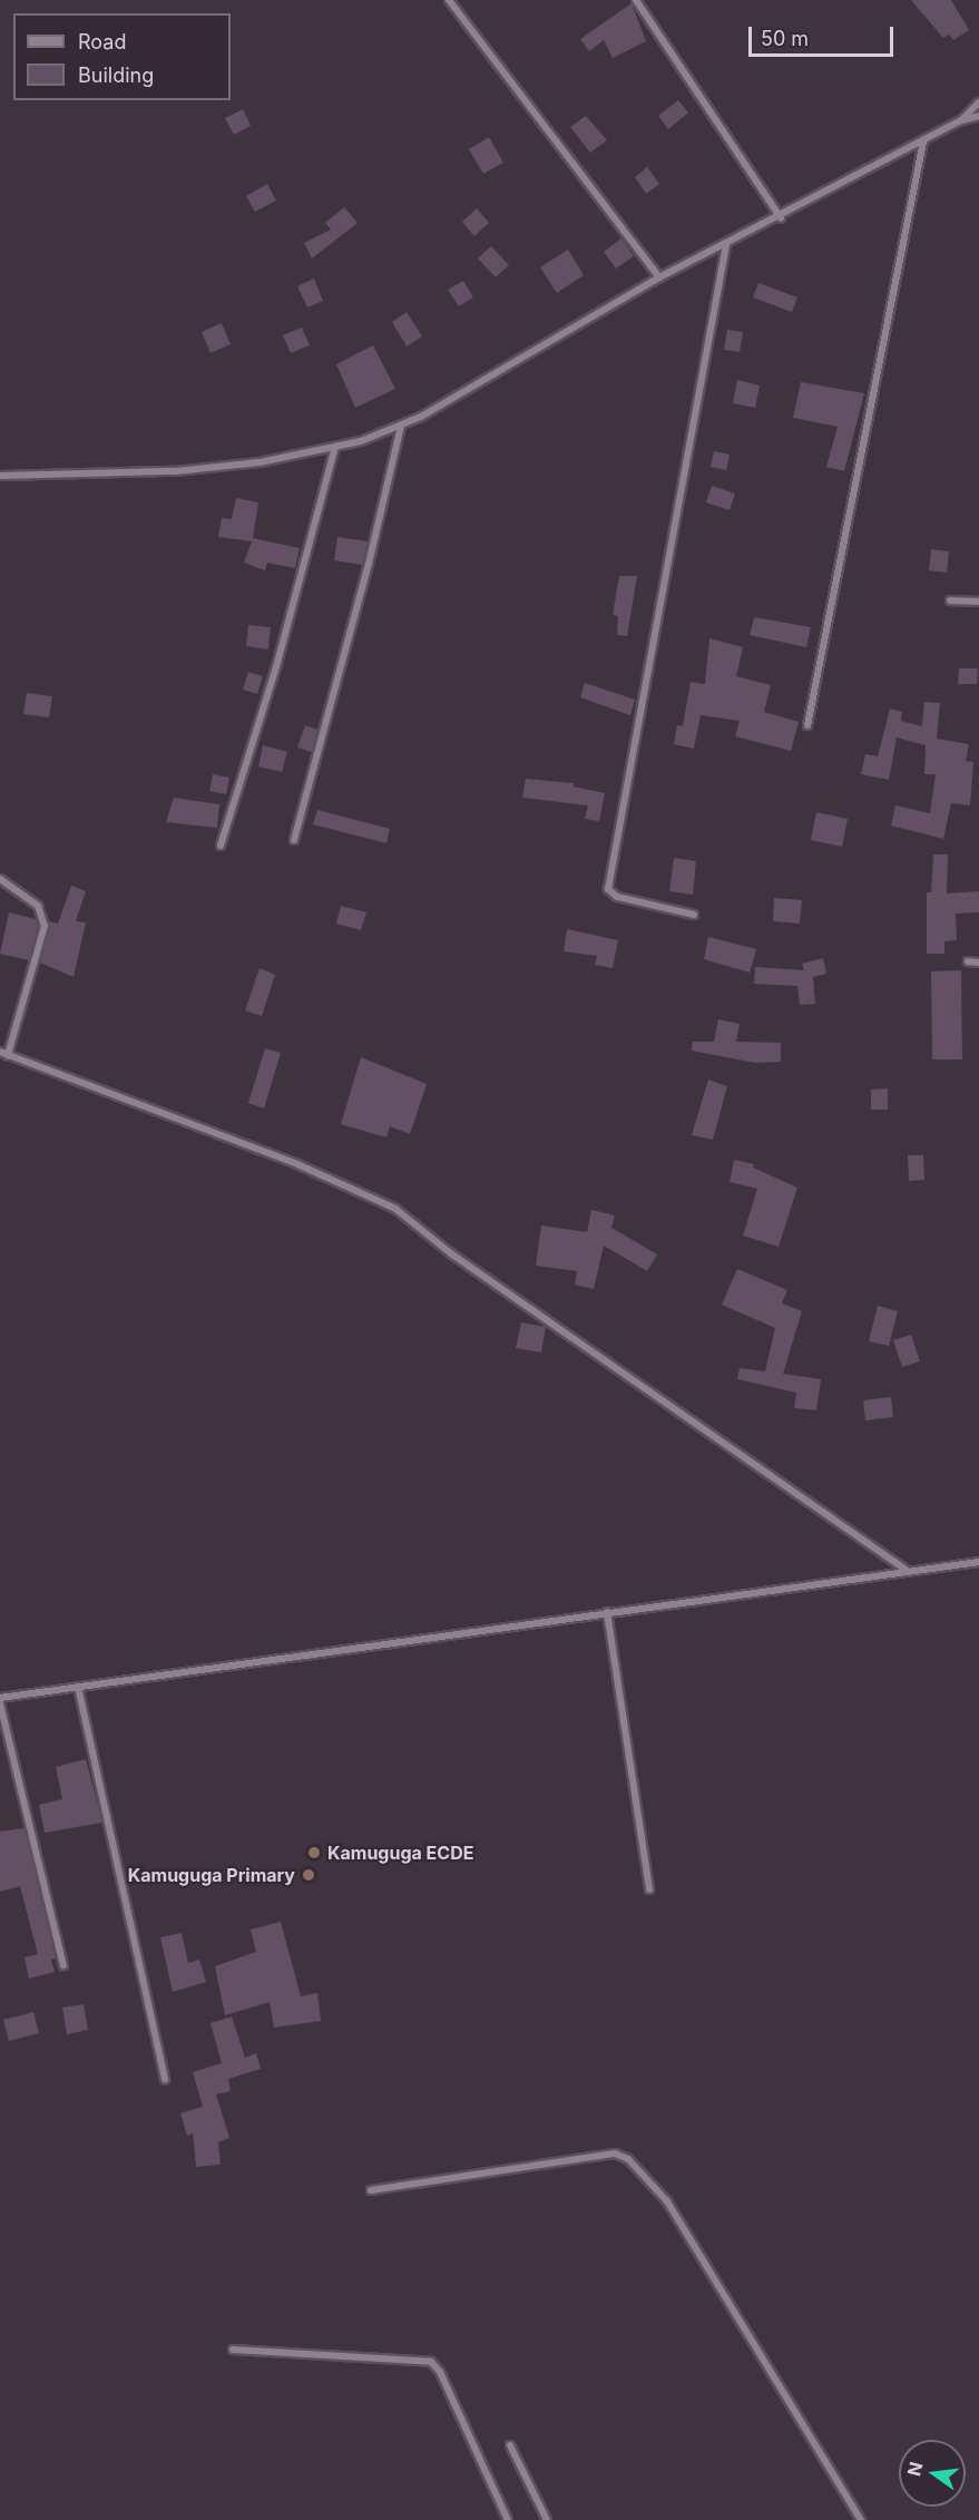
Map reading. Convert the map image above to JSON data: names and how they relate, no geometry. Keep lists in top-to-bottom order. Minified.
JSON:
{"places":["Kamuguga ECDE","Kamuguga Primary"],"legend":["Road","Building"],"scale_bar":"50 m","north":"left"}
